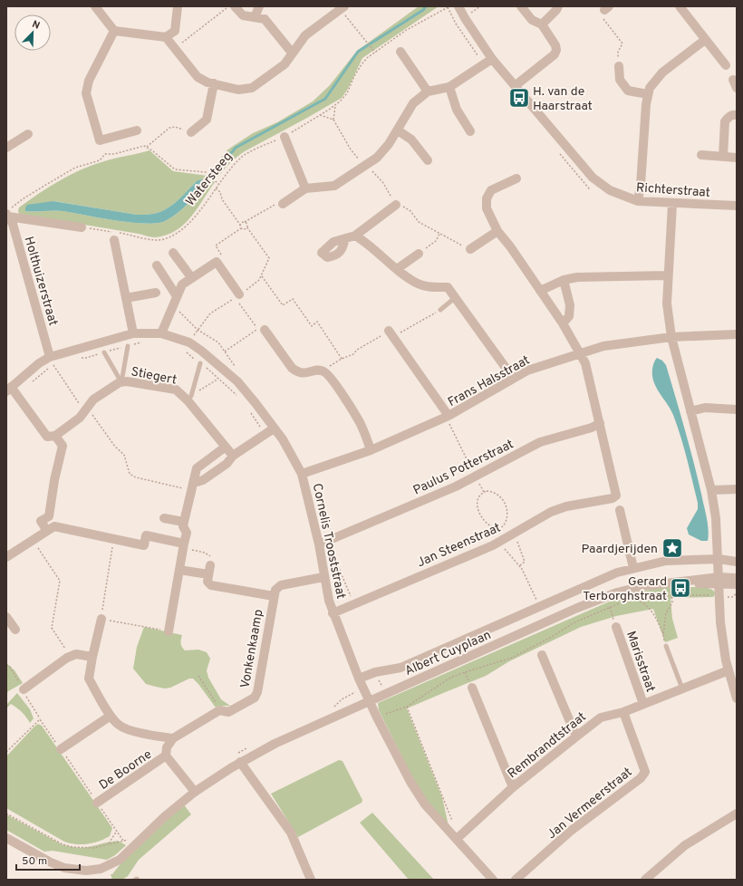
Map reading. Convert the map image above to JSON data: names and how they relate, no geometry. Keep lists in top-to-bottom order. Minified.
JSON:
{"streets":{"street":["Richterstraat","Holthuizerstraat","Stiegert","Frans Halsstraat","Paulus Potterstraat","Cornelis Trooststraat","Jan Steenstraat","Vonkenkaamp","Albert Cuyplaan","Marisstraat","Rembrandtstraat","De Boorne","Jan Vermeerstraat"],"path":["Watersteeg"]},"crossings":[["Holthuizerstraat","Cornelis Trooststraat"],["Frans Halsstraat","Cornelis Trooststraat"],["Paulus Potterstraat","Cornelis Trooststraat"],["Paulus Potterstraat","Jan Steenstraat"],["Cornelis Trooststraat","Jan Steenstraat"],["Cornelis Trooststraat","Vonkenkaamp"],["Cornelis Trooststraat","Albert Cuyplaan"],["Cornelis Trooststraat","Rembrandtstraat"],["Vonkenkaamp","De Boorne"],["Albert Cuyplaan","De Boorne"],["Marisstraat","Rembrandtstraat"],["Rembrandtstraat","Jan Vermeerstraat"]],"places":{"bus stop":["H. van de Haarstraat","Gerard Terborghstraat"],"place":["Paardjerijden"]},"scale_bar":"50 m","north":"top right"}
